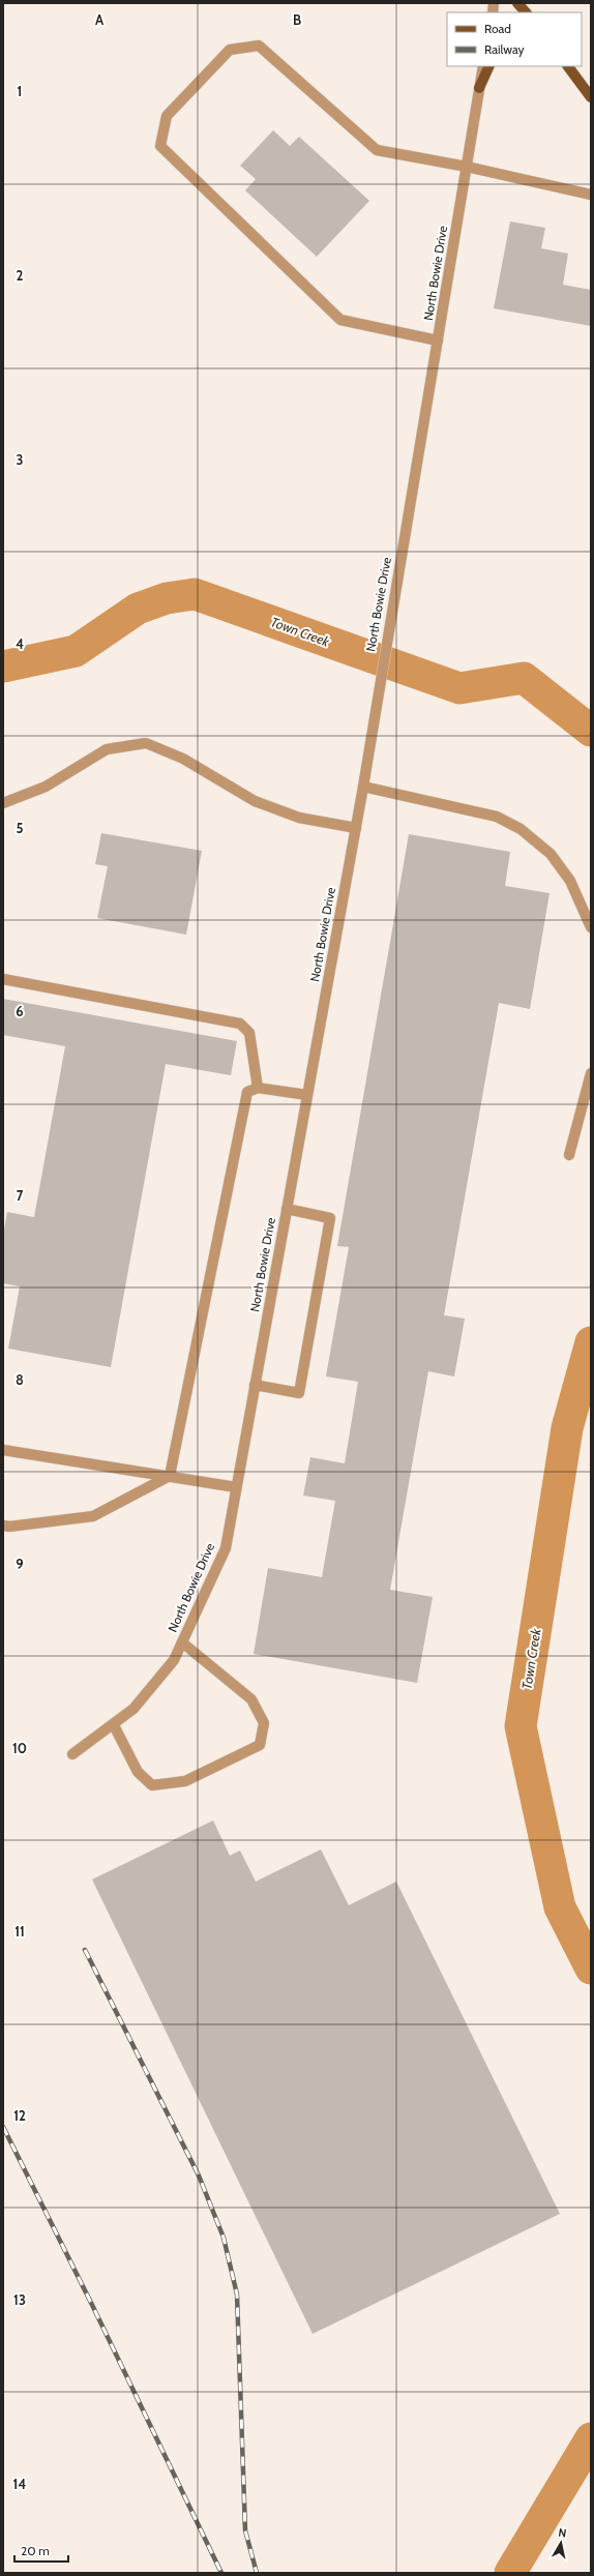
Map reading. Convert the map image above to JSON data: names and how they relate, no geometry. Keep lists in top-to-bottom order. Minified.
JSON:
{"streets":{"street":["North Bowie Drive"]},"water":["Town Creek"],"legend":["Road","Railway"],"scale_bar":"20 m","north":"top","grid":{"columns":["A","B"],"rows":["1","2","3","4","5","6","7","8","9","10","11","12","13","14"]}}
